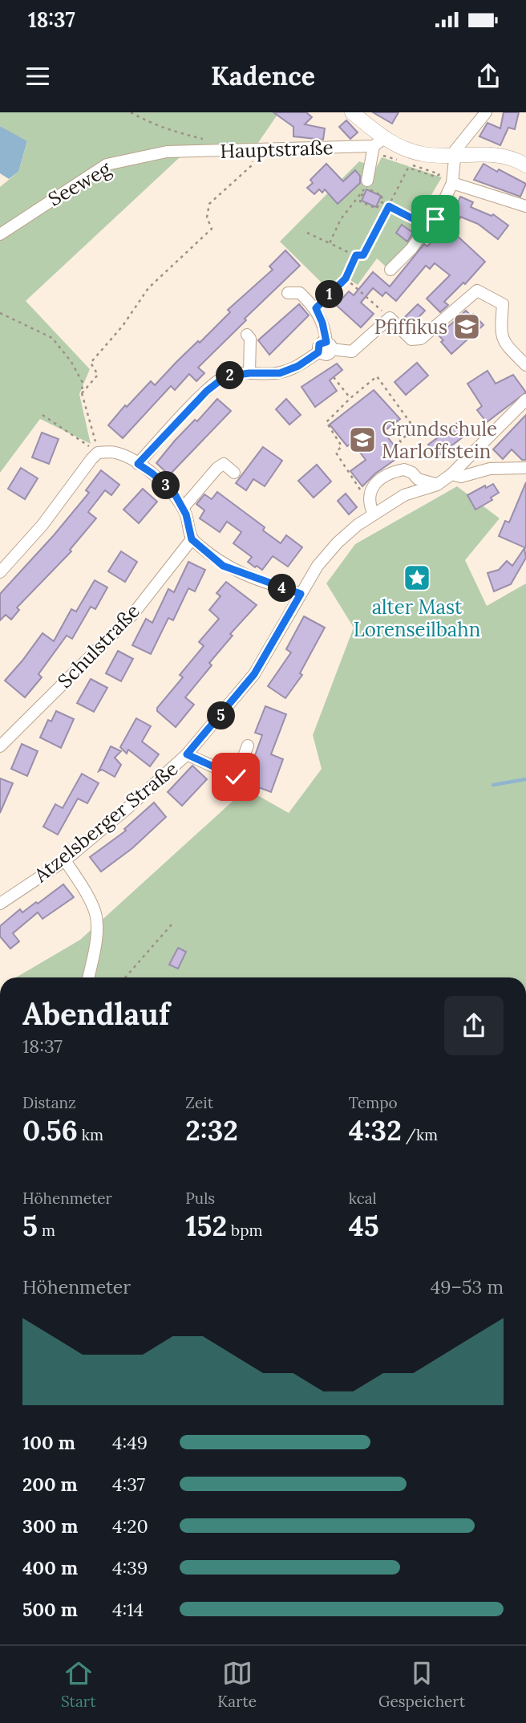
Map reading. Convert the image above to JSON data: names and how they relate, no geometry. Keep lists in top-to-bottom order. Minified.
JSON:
{"streets":{"main road":["Hauptstraße"],"street":["Seeweg","Schulstraße","Atzelsberger Straße"]},"crossings":[["Hauptstraße","Seeweg"]],"places":{"school or university":["Pfiffikus","Grundschule Marloffstein"],"place":["alter Mast Lorenseilbahn"]},"page":{"status":"18:37","header":"Kadence","pins":["1","2","3","4","5"],"heading":["Abendlauf","18:37"],"stats":[["Distanz","0.56 km"],["Zeit","2:32"],["Tempo","4:32 /km"],["Höhenmeter","5 m"],["Puls","152 bpm"],["kcal","45"]],"chart":["Höhenmeter","49–53 m"],"list":[{"name":"100 m","note":"4:49"},{"name":"200 m","note":"4:37"},{"name":"300 m","note":"4:20"},{"name":"400 m","note":"4:39"},{"name":"500 m","note":"4:14"}],"tabs":["Start","Karte","Gespeichert"]}}
